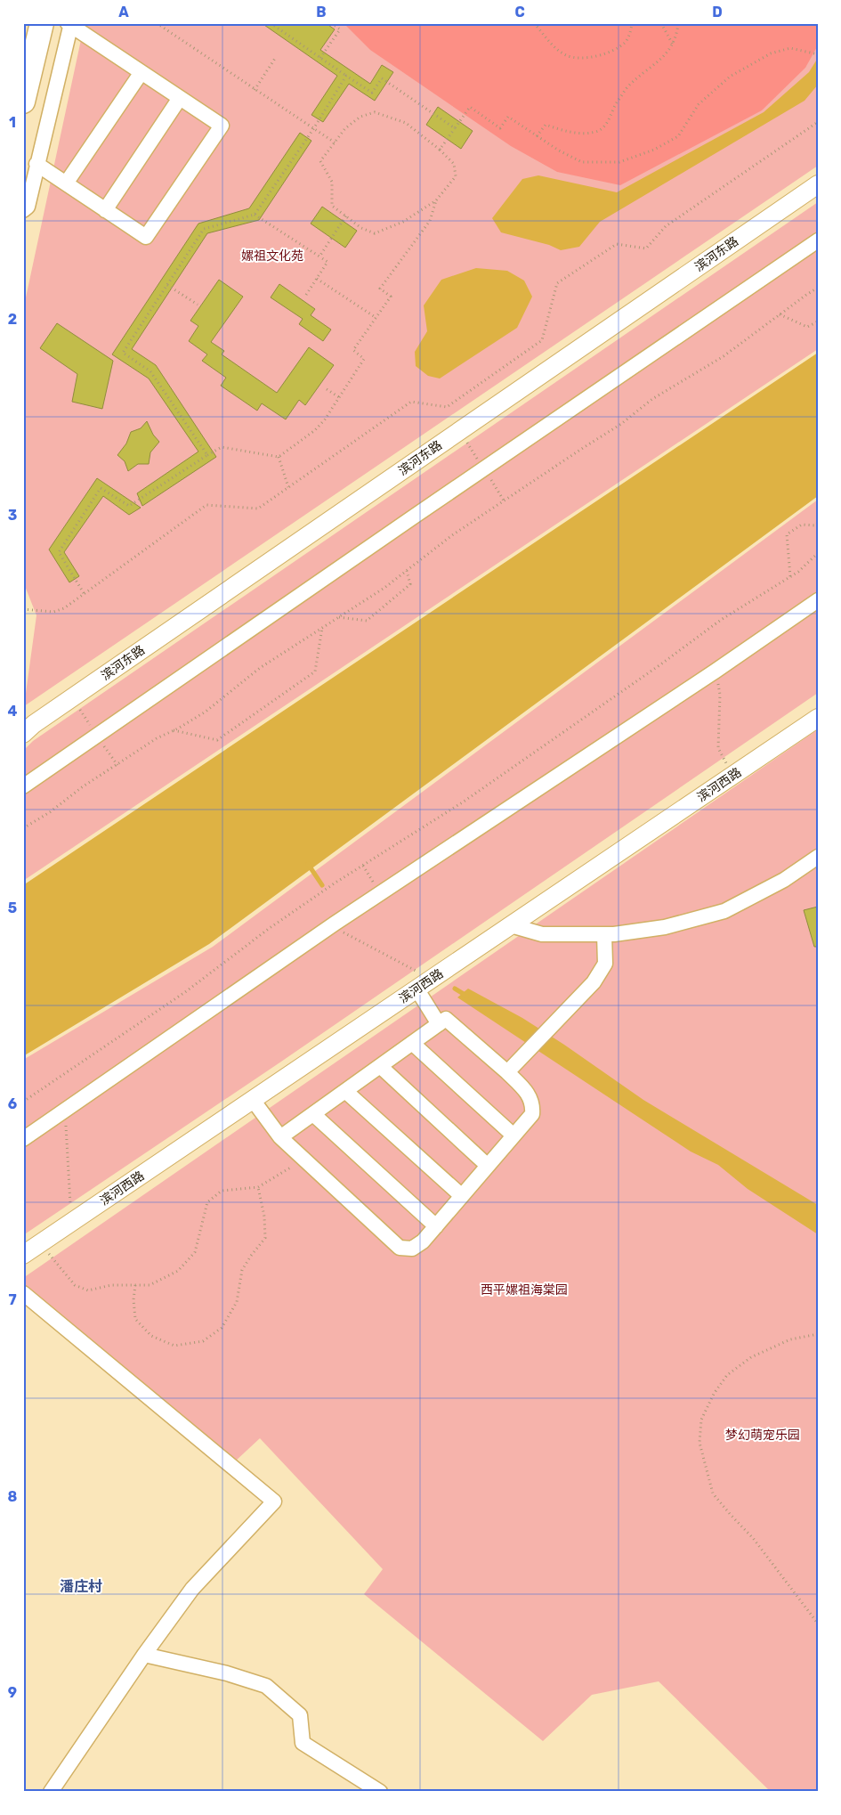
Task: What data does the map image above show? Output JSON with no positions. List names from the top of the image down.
{
  "streets": {
    "street": ["滨河东路", "滨河西路"]
  },
  "districts": ["潘庄村"],
  "parks": ["嫘祖文化苑", "西平嫘祖海棠园", "梦幻萌宠乐园"],
  "grid": {
    "columns": [
      "A",
      "B",
      "C",
      "D"
    ],
    "rows": [
      "1",
      "2",
      "3",
      "4",
      "5",
      "6",
      "7",
      "8",
      "9"
    ]
  }
}
